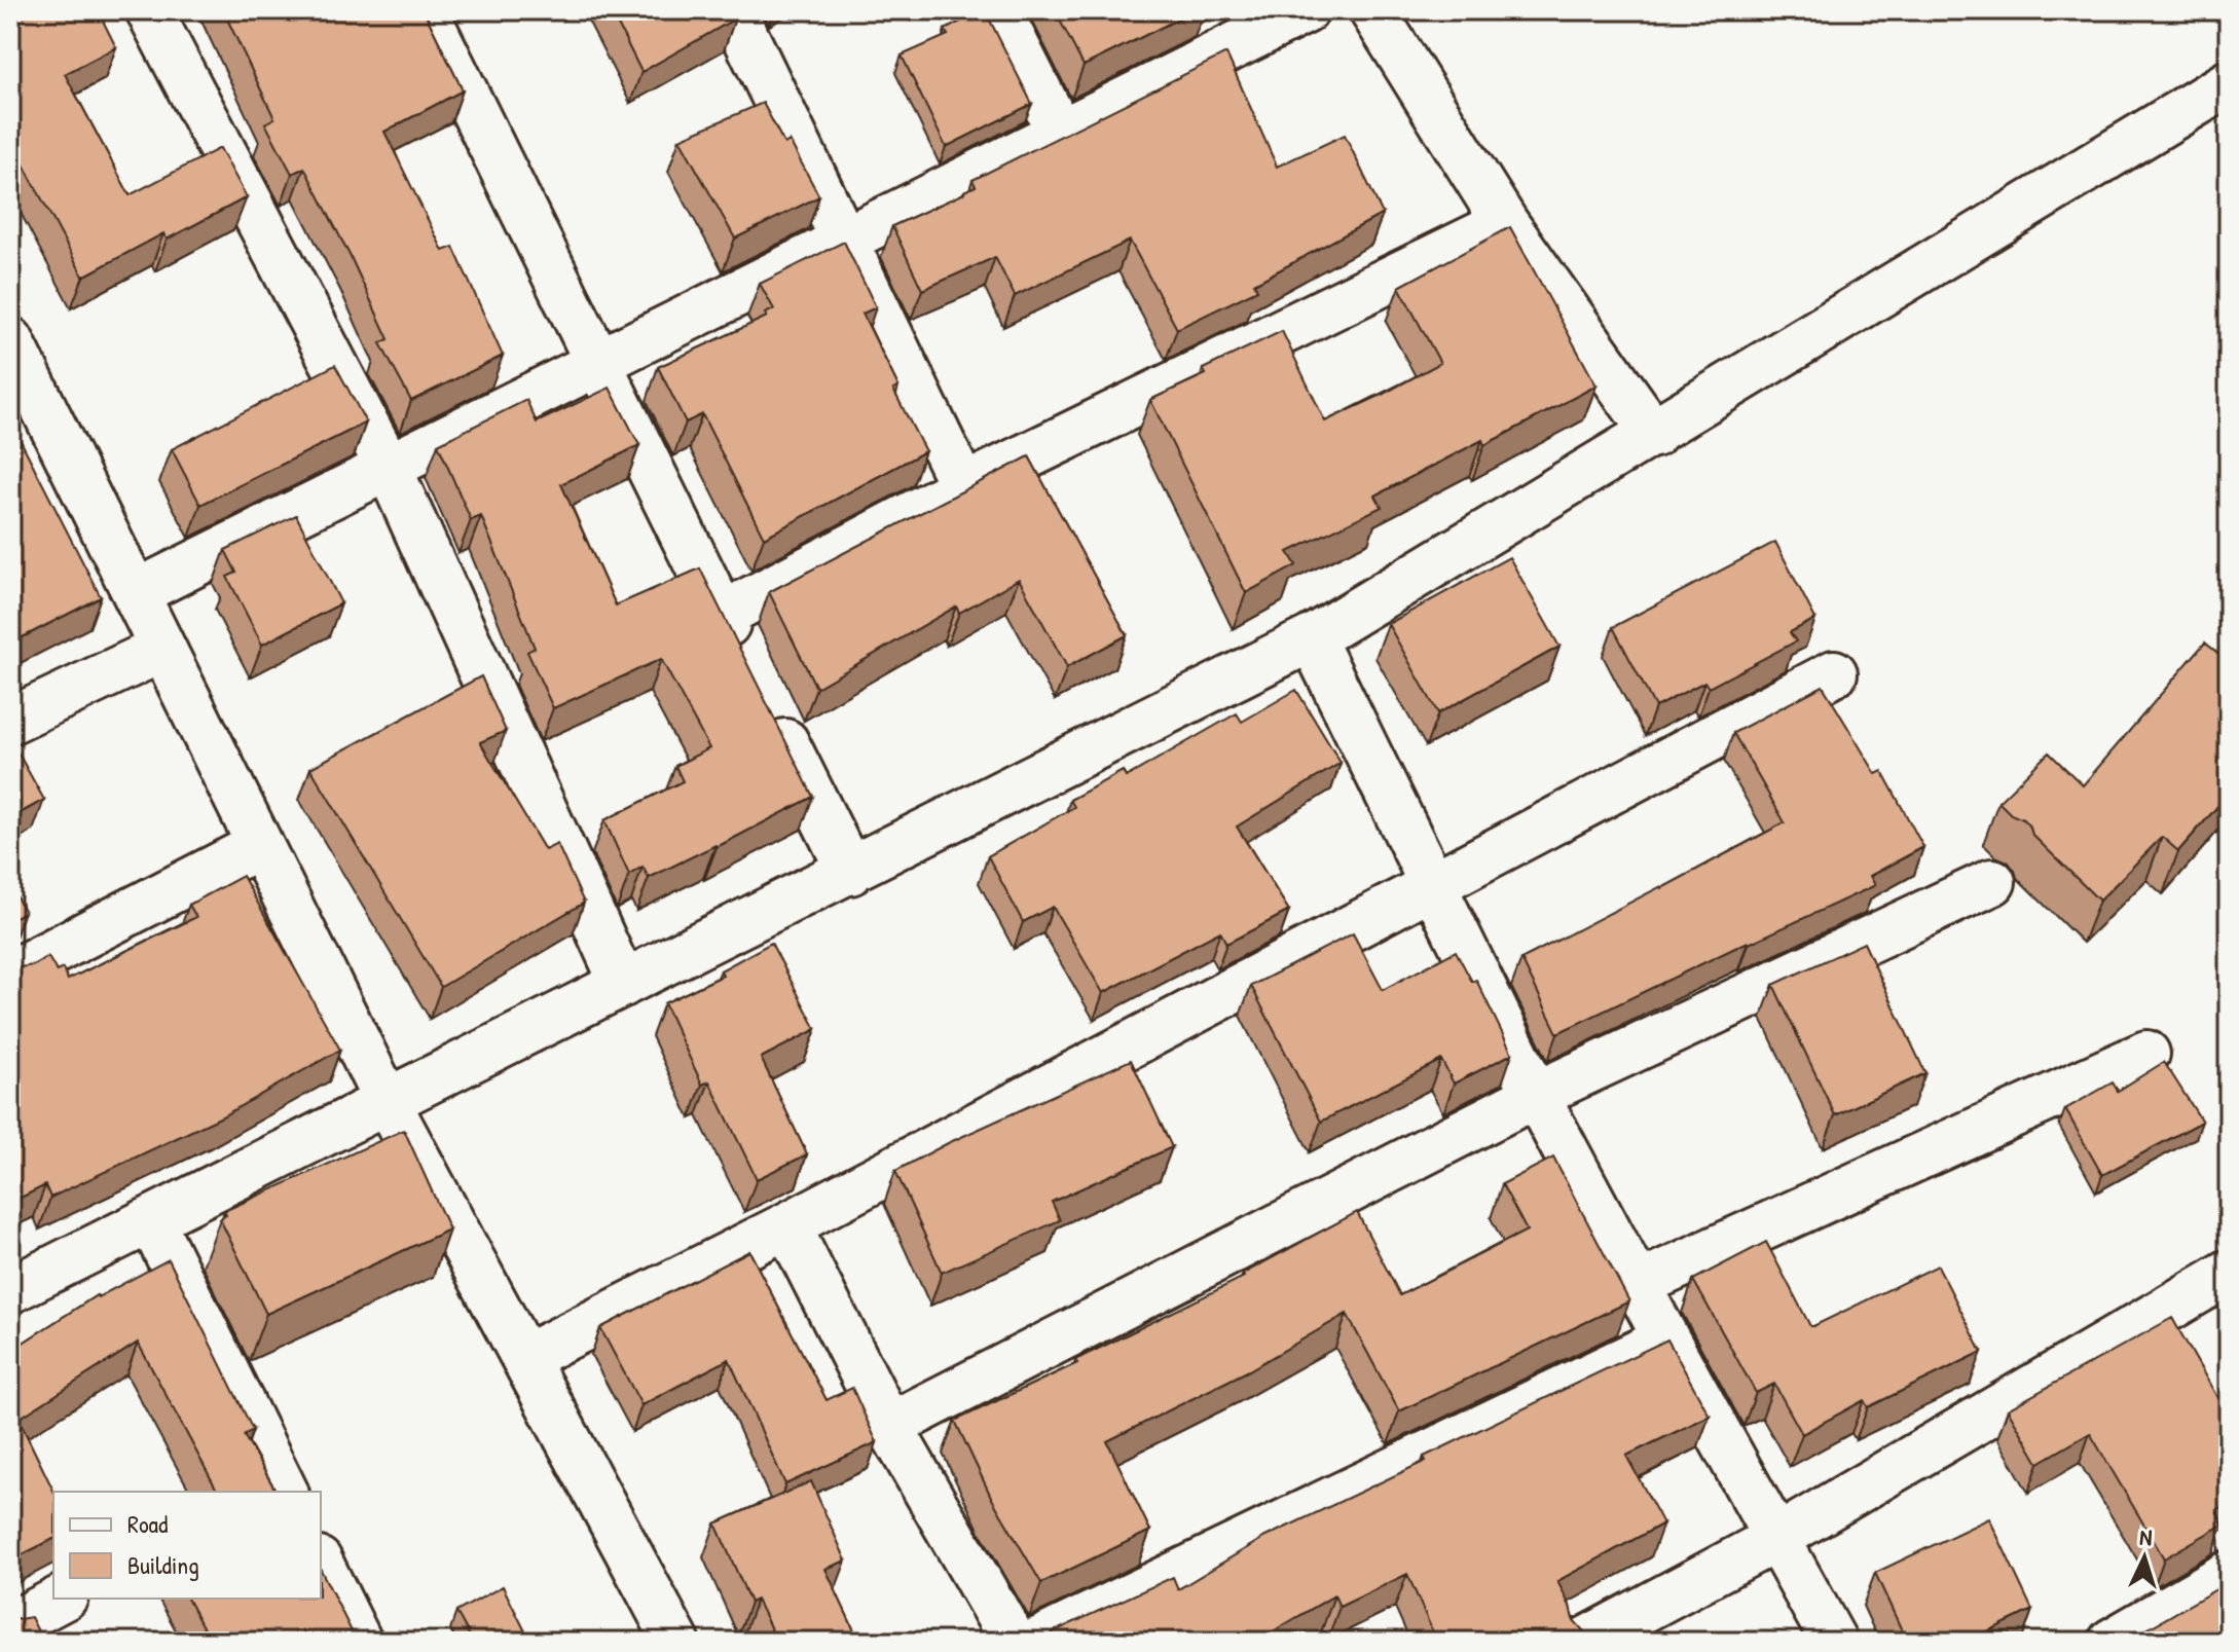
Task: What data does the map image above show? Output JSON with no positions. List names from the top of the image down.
{
  "legend": ["Road", "Building"],
  "north": "top"
}
